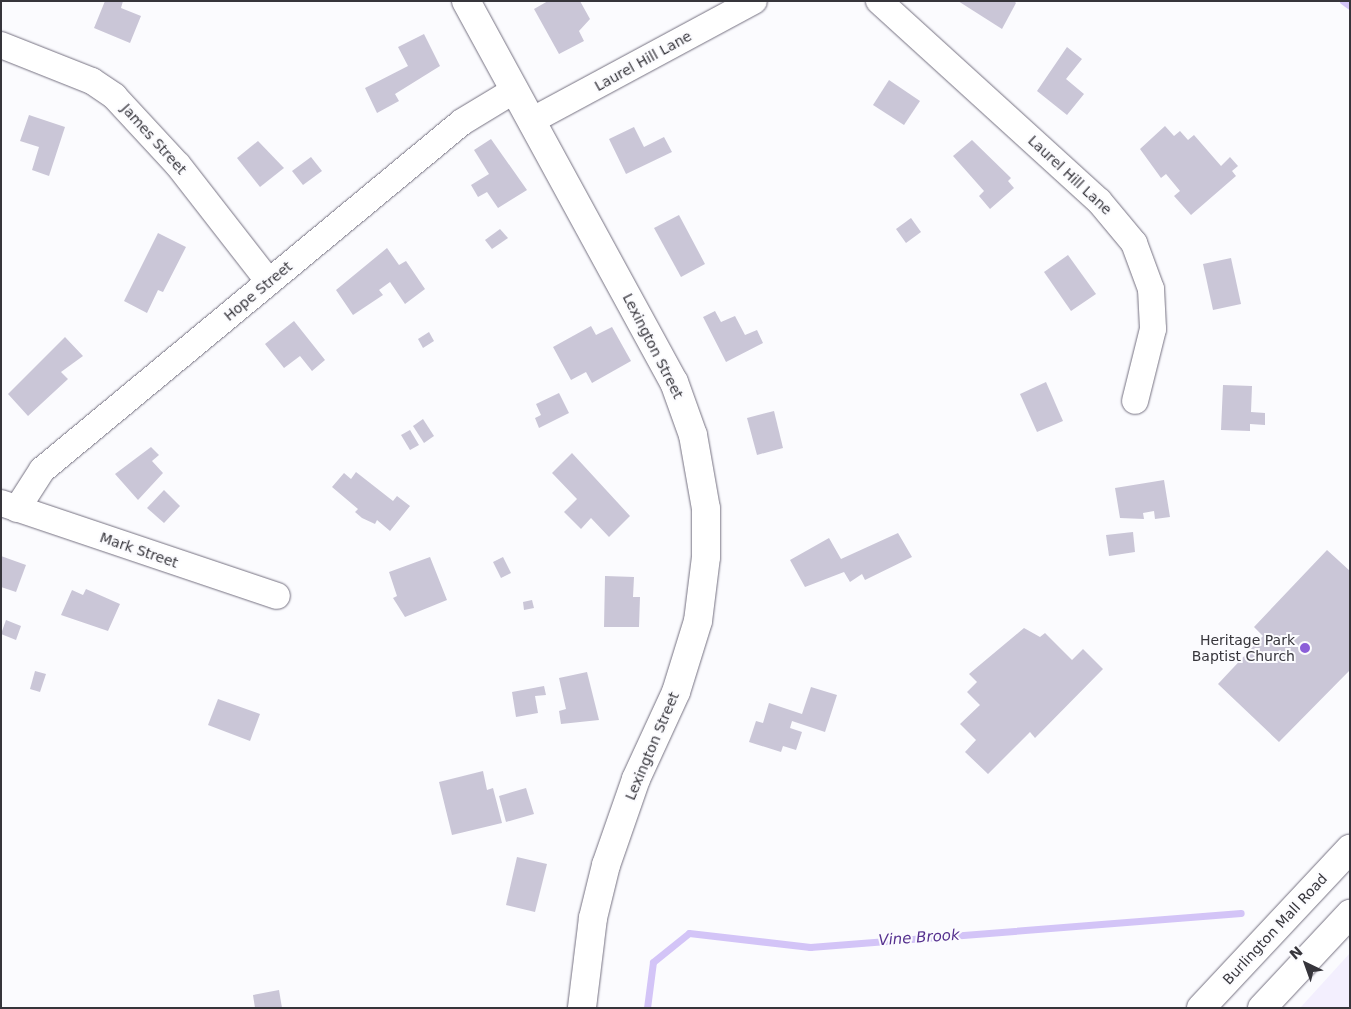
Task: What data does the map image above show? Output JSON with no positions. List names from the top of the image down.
{
  "streets": {
    "street": [
      "Laurel Hill Lane",
      "James Street",
      "Hope Street",
      "Lexington Street",
      "Mark Street",
      "Burlington Mall Road"
    ]
  },
  "crossings": [
    ["Laurel Hill Lane", "Lexington Street"],
    ["James Street", "Hope Street"],
    ["Hope Street", "Lexington Street"],
    ["Hope Street", "Mark Street"]
  ],
  "water": ["Vine Brook"],
  "places": ["Heritage Park Baptist Church"],
  "north": "top left"
}
